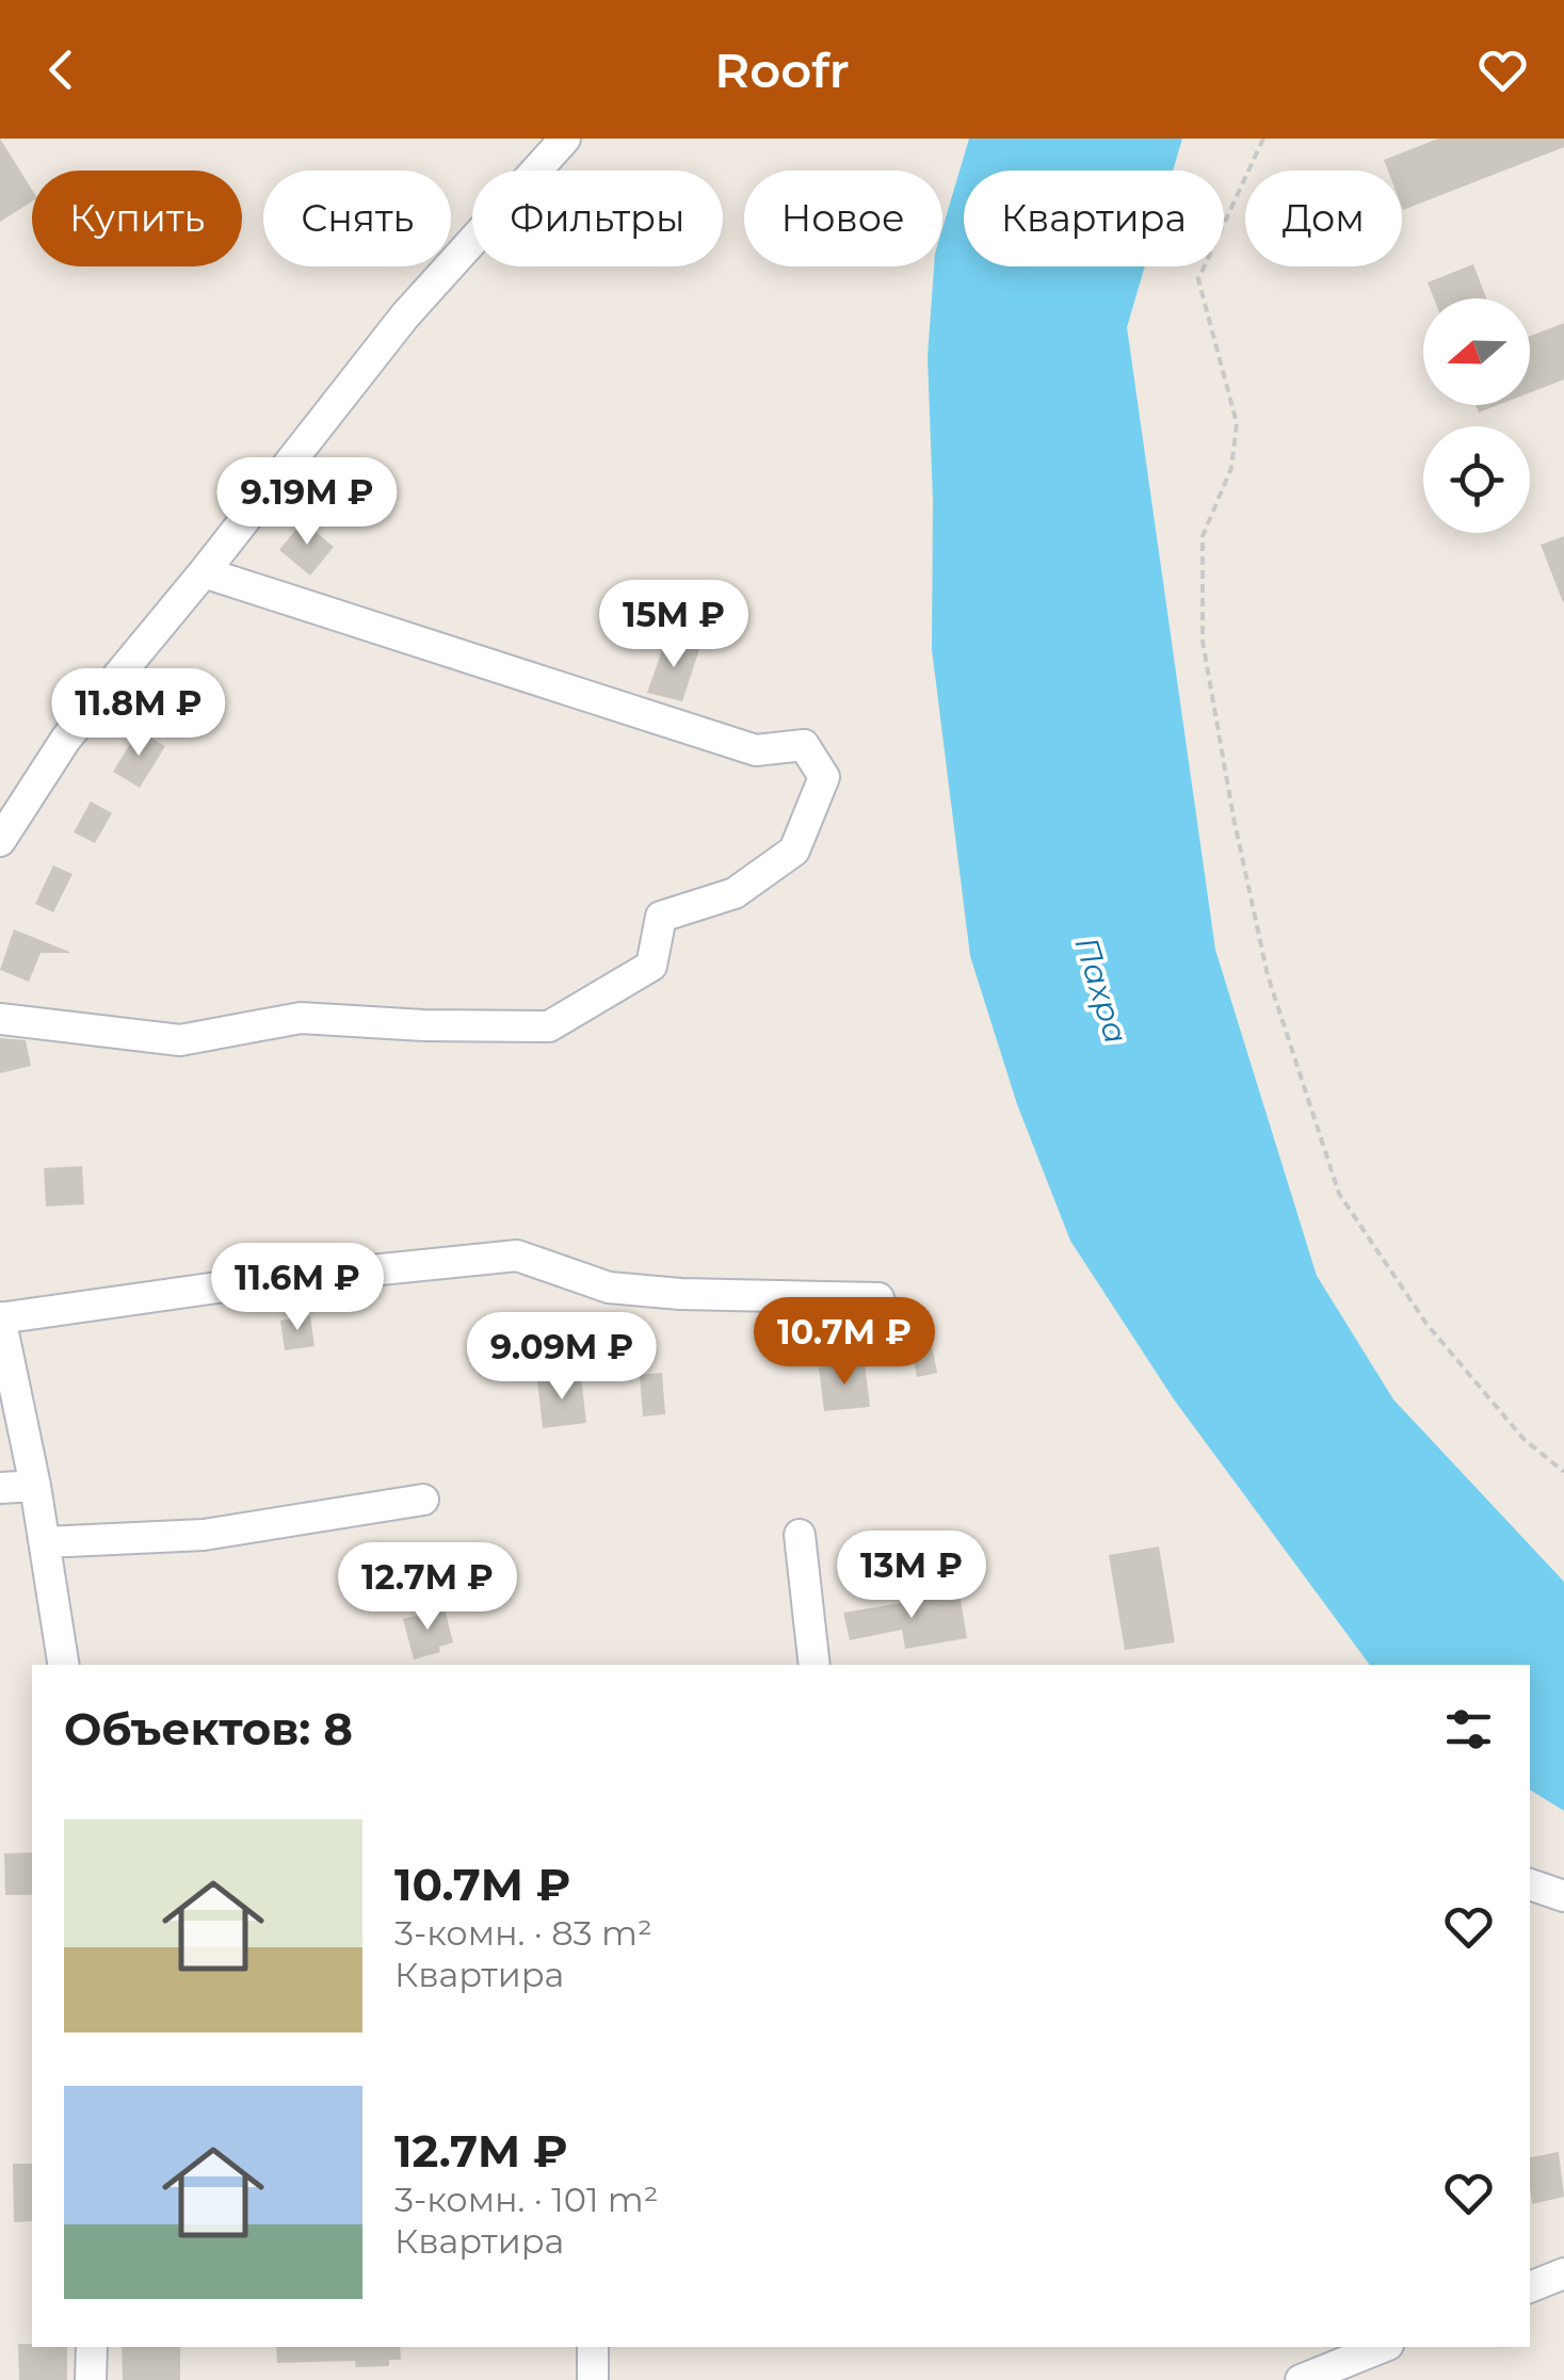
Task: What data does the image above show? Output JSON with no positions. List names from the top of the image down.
{
  "water": ["Пахра"],
  "north": "left",
  "page": {
    "header": "Roofr",
    "chip": [
      "Купить",
      "Снять",
      "Фильтры",
      "Новое",
      "Квартира",
      "Дом"
    ],
    "price": [
      "9.19M ₽",
      "15M ₽",
      "11.8M ₽",
      "11.6M ₽",
      "10.7M ₽",
      "9.09M ₽",
      "13M ₽",
      "12.7M ₽"
    ],
    "heading": "Объектов: 8",
    "list": [
      {
        "name": "10.7M ₽",
        "note": "3-комн. · 83 m² · Квартира"
      },
      {
        "name": "12.7M ₽",
        "note": "3-комн. · 101 m² · Квартира"
      }
    ]
  }
}
